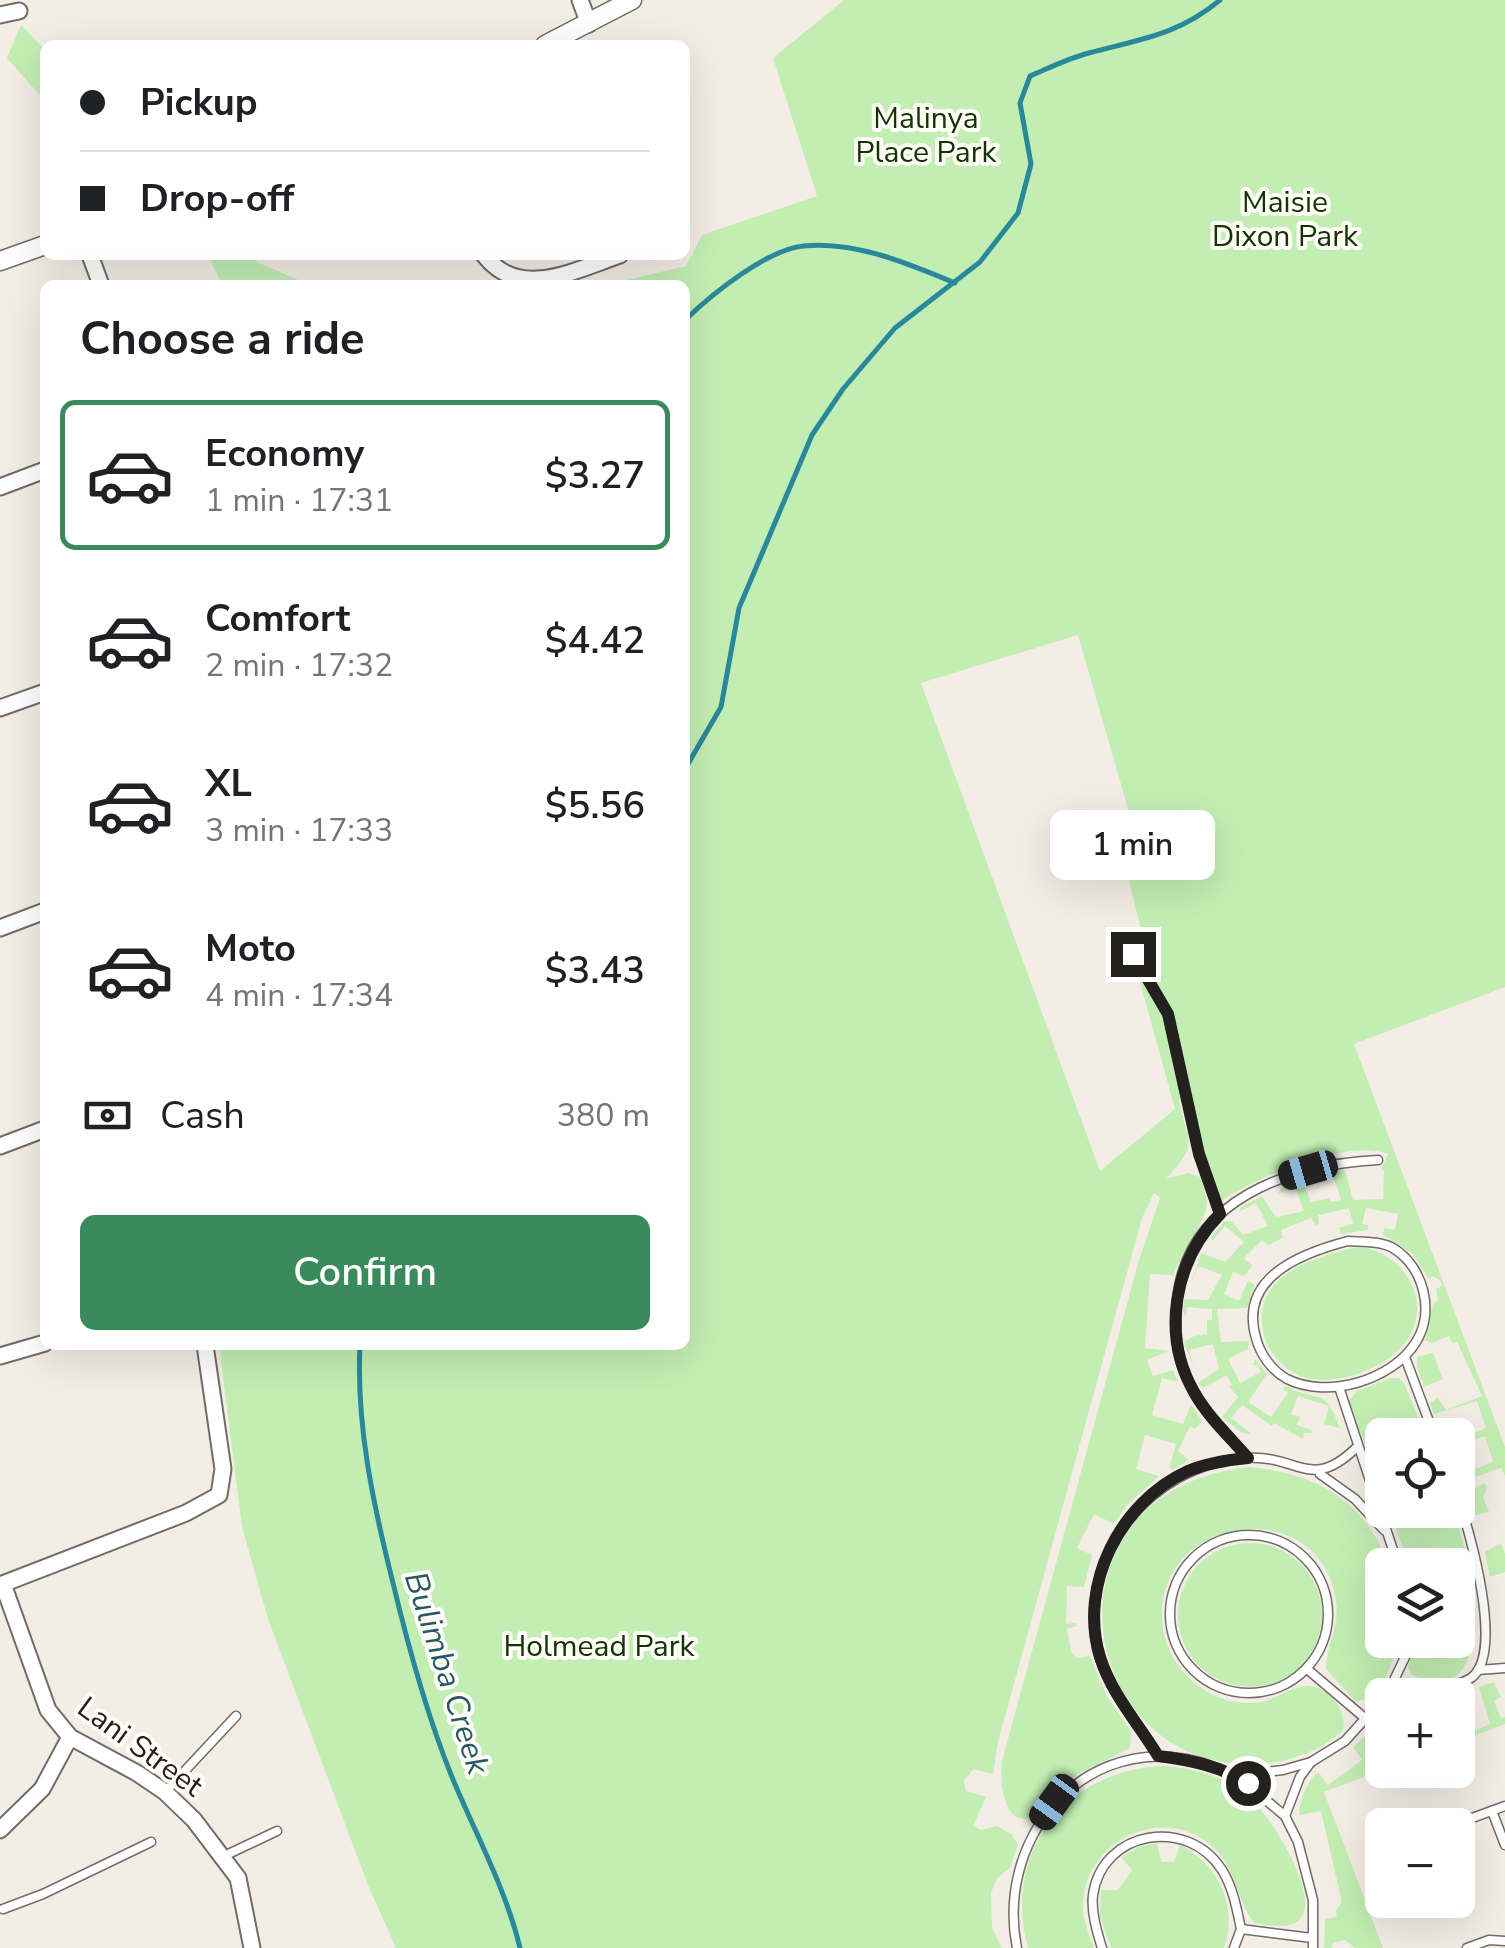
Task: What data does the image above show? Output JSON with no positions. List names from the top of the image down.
{
  "streets": {
    "street": ["Lani Street"]
  },
  "water": ["Bulimba Creek"],
  "parks": ["Malinya Place Park", "Maisie Dixon Park", "Holmead Park"],
  "page": {
    "banner": ["Pickup", "Drop-off"],
    "heading": "Choose a ride",
    "list": [
      {
        "name": "Economy",
        "note": "1 min · 17:31",
        "value": "$3.27"
      },
      {
        "name": "Comfort",
        "note": "2 min · 17:32",
        "value": "$4.42"
      },
      {
        "name": "XL",
        "note": "3 min · 17:33",
        "value": "$5.56"
      },
      {
        "name": "Moto",
        "note": "4 min · 17:34",
        "value": "$3.43"
      }
    ],
    "bubble": "1 min",
    "pay": ["Cash", "380 m"],
    "buttons": "Confirm",
    "map_buttons": ["+", "−"]
  }
}
